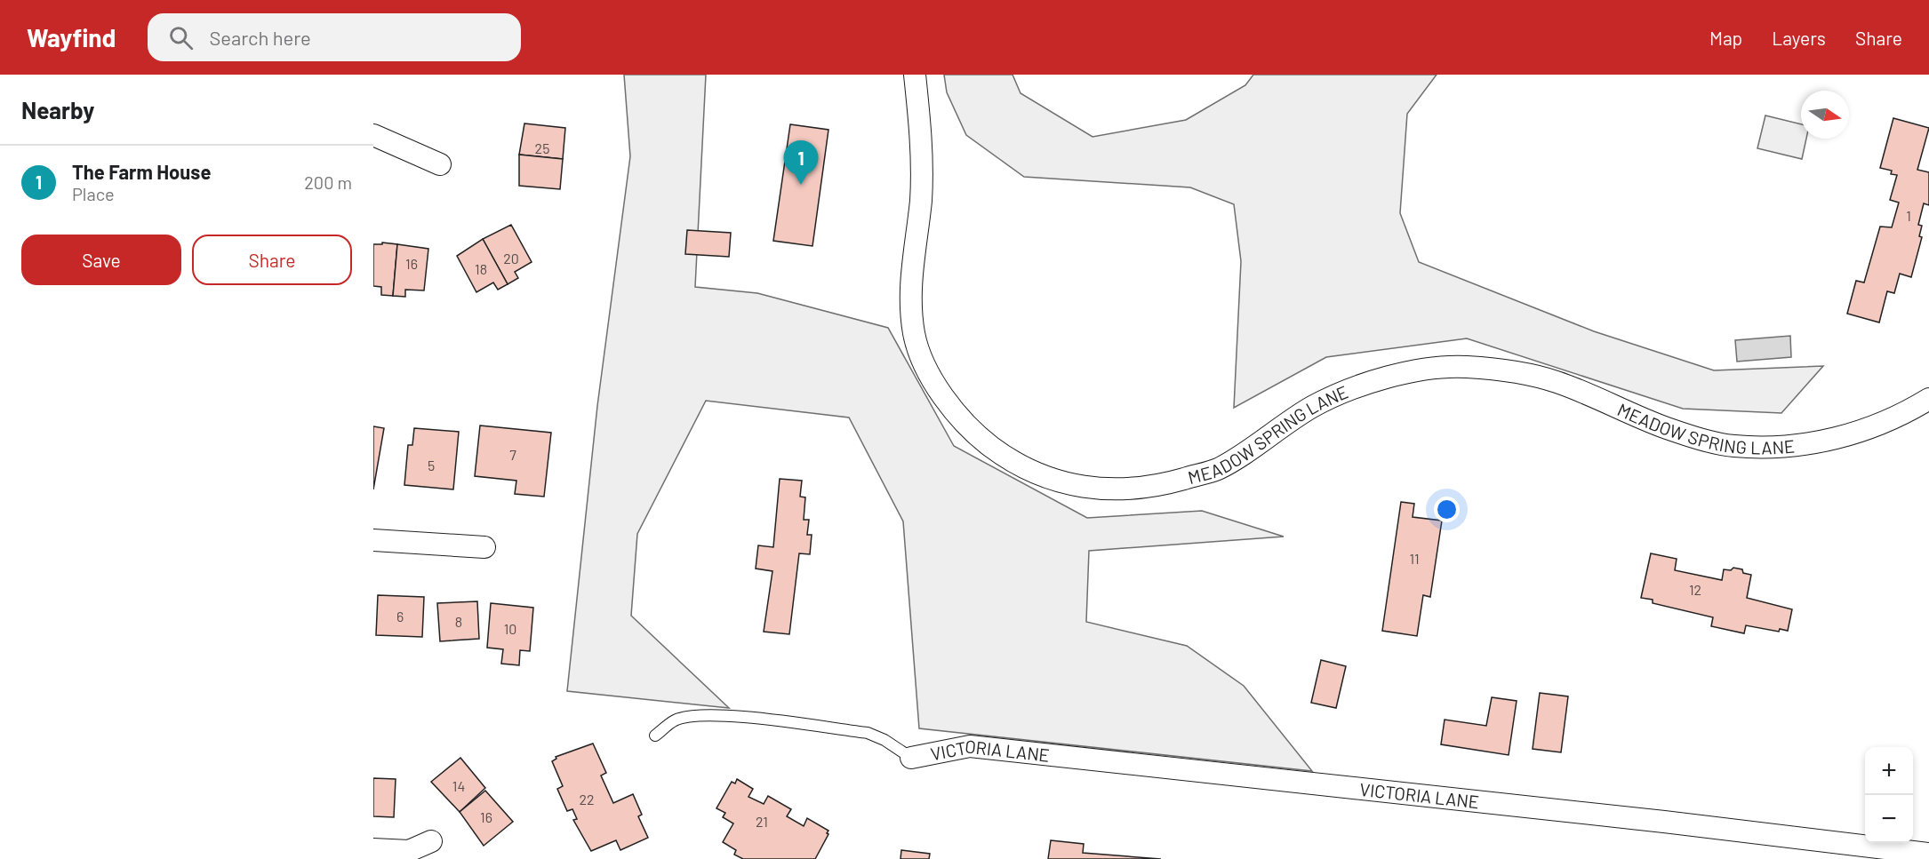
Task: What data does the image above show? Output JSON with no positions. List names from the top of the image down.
{
  "streets": {
    "street": ["MEADOW SPRING LANE", "VICTORIA LANE"]
  },
  "house_numbers": [
    "25",
    "1",
    "20",
    "16",
    "18",
    "7",
    "5",
    "11",
    "12",
    "6",
    "8",
    "10",
    "14",
    "22",
    "16",
    "21"
  ],
  "north": "right",
  "page": {
    "header": "Wayfind",
    "search": "Search here",
    "nav": ["Map", "Layers", "Share"],
    "heading": "Nearby",
    "pins": "1",
    "list": [
      {
        "mark": "1",
        "name": "The Farm House",
        "note": "Place",
        "value": "200 m"
      }
    ],
    "buttons": ["Save", "Share"],
    "map_buttons": ["+", "−"]
  }
}
